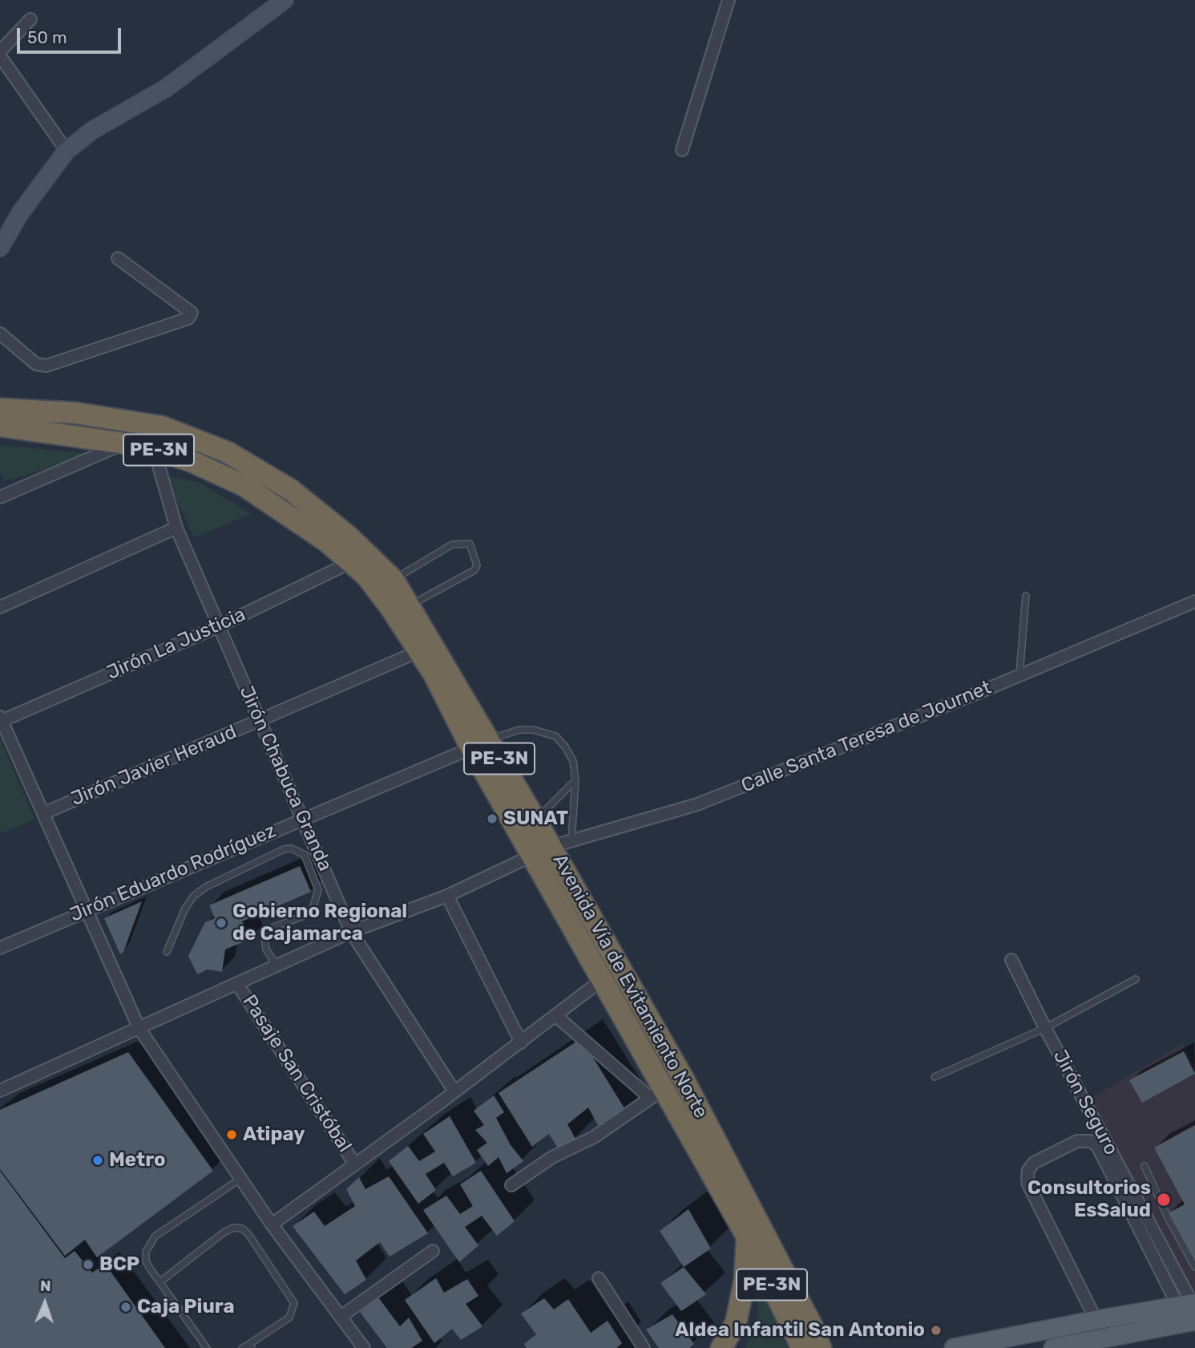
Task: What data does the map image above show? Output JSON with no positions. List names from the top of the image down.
{
  "streets": {
    "highway": ["PE-3N", "Avenida Vía de Evitamiento Norte"],
    "street": [
      "Jirón La Justicia",
      "Calle Santa Teresa de Journet",
      "Jirón Javier Heraud",
      "Jirón Chabuca Granda",
      "Jirón Eduardo Rodríguez",
      "Pasaje San Cristóbal",
      "Jirón Seguro"
    ]
  },
  "crossings": [
    ["Jirón La Justicia", "Jirón Chabuca Granda"],
    ["Jirón La Justicia", "Avenida Vía de Evitamiento Norte"],
    ["Calle Santa Teresa de Journet", "Jirón Chabuca Granda"],
    ["Calle Santa Teresa de Journet", "Avenida Vía de Evitamiento Norte"],
    ["Calle Santa Teresa de Journet", "Pasaje San Cristóbal"],
    ["Jirón Javier Heraud", "Jirón Chabuca Granda"],
    ["Jirón Javier Heraud", "Avenida Vía de Evitamiento Norte"],
    ["Jirón Chabuca Granda", "Jirón Eduardo Rodríguez"],
    ["Jirón Chabuca Granda", "Avenida Vía de Evitamiento Norte"],
    ["Jirón Eduardo Rodríguez", "Avenida Vía de Evitamiento Norte"]
  ],
  "places": [
    "SUNAT",
    "Gobierno Regional de Cajamarca",
    "Atipay",
    "Metro",
    "Consultorios EsSalud",
    "BCP",
    "Caja Piura",
    "Aldea Infantil San Antonio"
  ],
  "scale_bar": "50 m",
  "north": "top"
}
